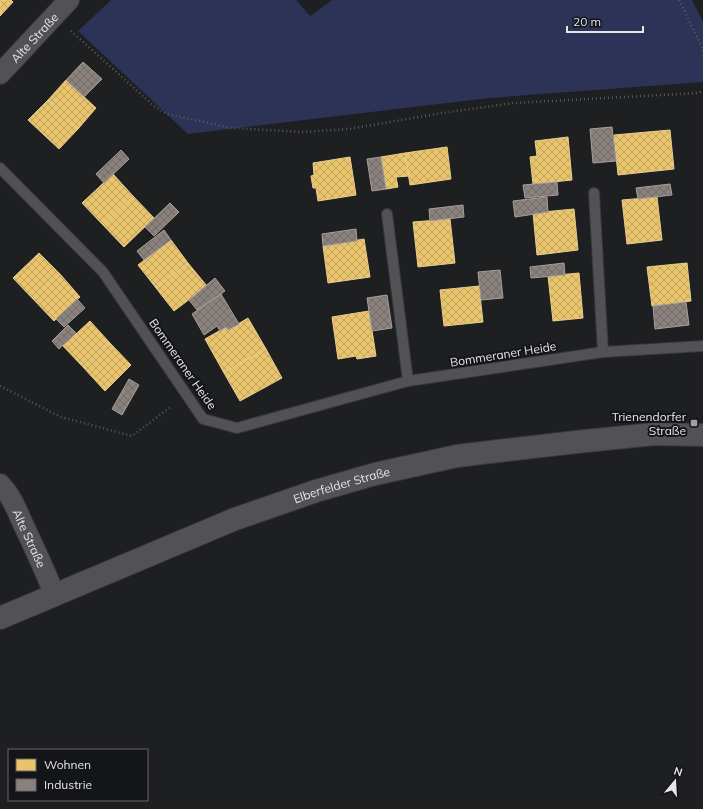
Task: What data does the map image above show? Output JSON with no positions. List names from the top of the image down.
{
  "streets": {
    "main road": ["Elberfelder Straße"],
    "street": ["Alte Straße"],
    "lane": ["Bommeraner Heide"]
  },
  "crossings": [
    ["Alte Straße", "Elberfelder Straße"]
  ],
  "places": {
    "transit": ["Trienendorfer Straße"]
  },
  "legend": ["Wohnen", "Industrie"],
  "scale_bar": "20 m",
  "north": "top"
}
